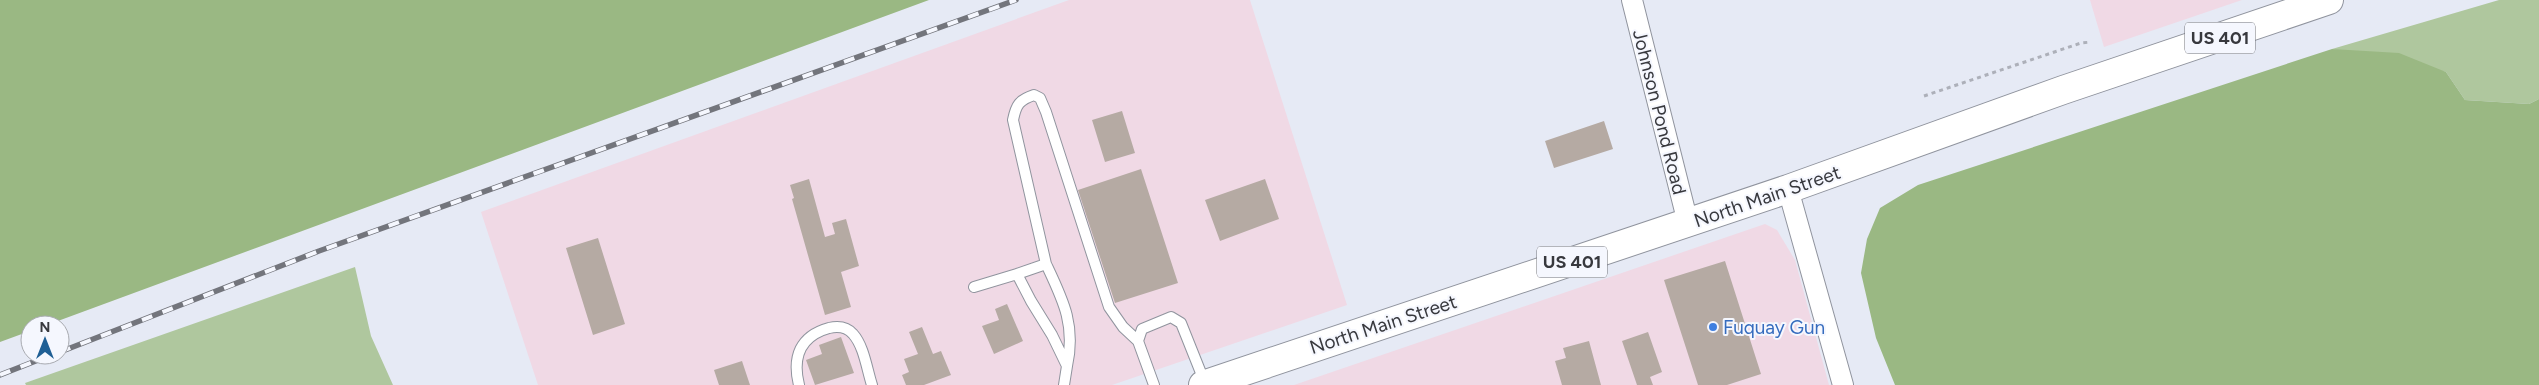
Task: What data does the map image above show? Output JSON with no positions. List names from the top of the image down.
{
  "streets": {
    "highway": ["US 401", "North Main Street"],
    "street": ["Johnson Pond Road"]
  },
  "crossings": [
    ["Johnson Pond Road", "North Main Street"]
  ],
  "places": ["Fuquay Gun"],
  "north": "top"
}
